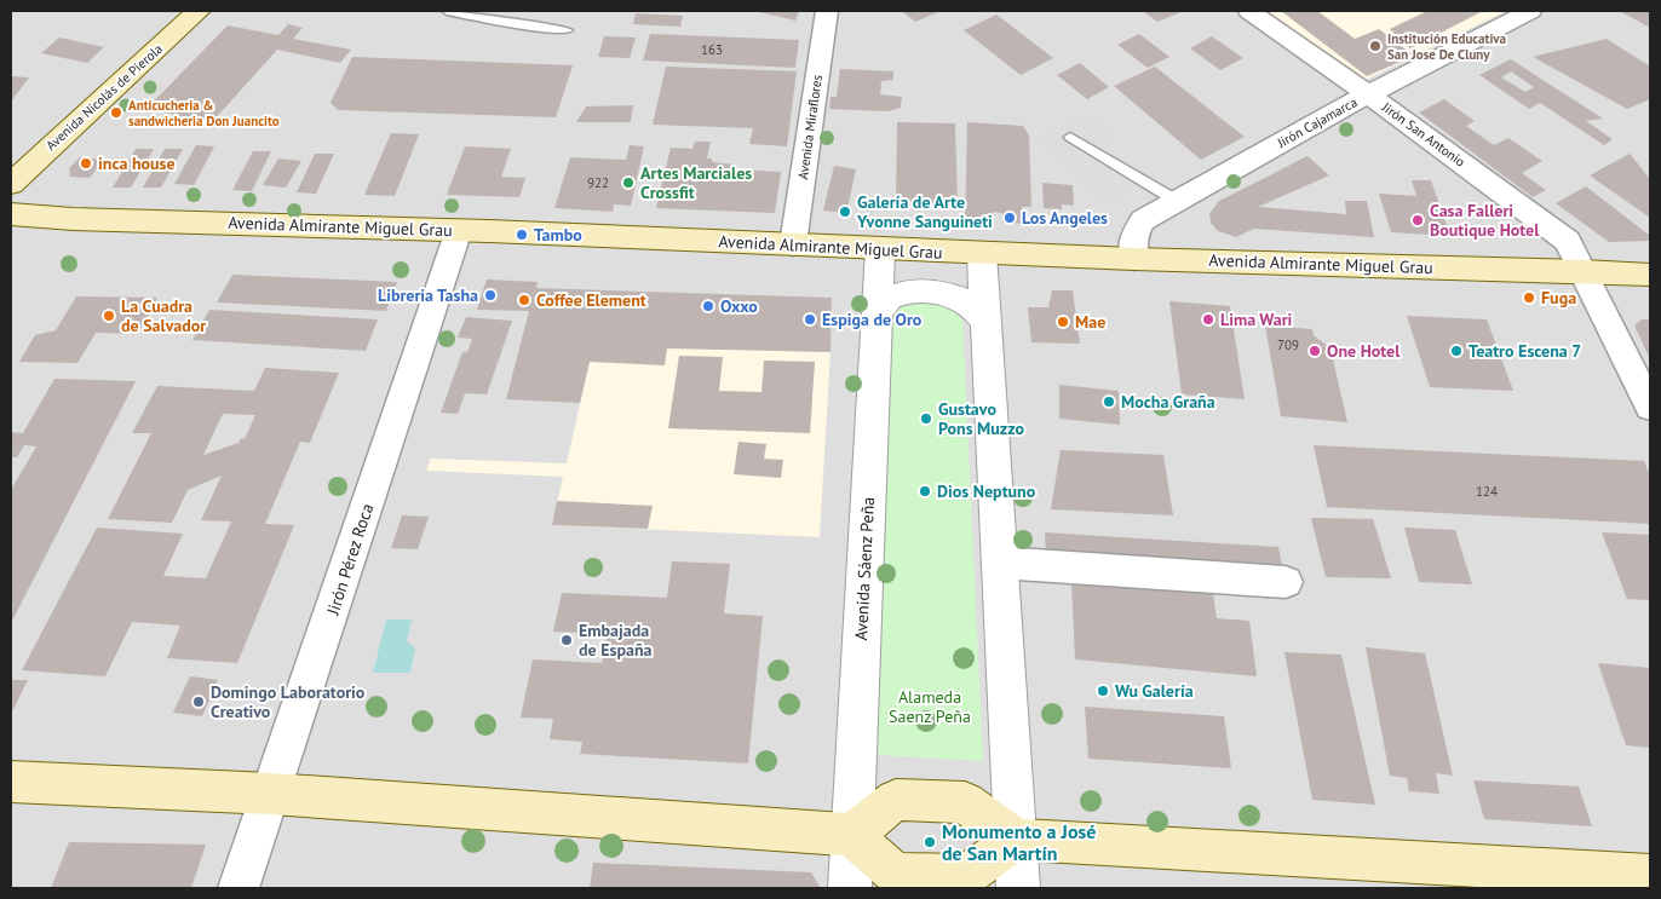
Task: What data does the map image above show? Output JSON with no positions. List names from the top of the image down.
{
  "streets": {
    "main road": ["Avenida Nicolás de Pierola", "Avenida Almirante Miguel Grau"],
    "street": [
      "Jirón Cajamarca",
      "Avenida Miraflores",
      "Jirón San Antonio",
      "Jirón Pérez Roca",
      "Avenida Sáenz Peña"
    ]
  },
  "crossings": [
    ["Jirón Cajamarca", "Jirón San Antonio"],
    ["Jirón Cajamarca", "Avenida Almirante Miguel Grau"],
    ["Avenida Miraflores", "Avenida Almirante Miguel Grau"],
    ["Jirón San Antonio", "Avenida Almirante Miguel Grau"],
    ["Avenida Almirante Miguel Grau", "Jirón Pérez Roca"],
    ["Avenida Almirante Miguel Grau", "Avenida Sáenz Peña"]
  ],
  "parks": ["Alameda Saenz Peña"],
  "places": [
    "Institución Educativa San Jose De Cluny",
    "Anticucheria & sandwicheria Don Juancito",
    "inca house",
    "Artes Marciales Crossfit",
    "Galería de Arte Yvonne Sanguineti",
    "Los Angeles",
    "Casa Falleri Boutique Hotel",
    "Tambo",
    "Libreria Tasha",
    "Fuga",
    "Coffee Element",
    "Oxxo",
    "La Cuadra de Salvador",
    "Espiga de Oro",
    "Lima Wari",
    "Mae",
    "One Hotel",
    "Teatro Escena 7",
    "Mocha Graña",
    "Gustavo Pons Muzzo",
    "Dios Neptuno",
    "Embajada de España",
    "Wu Galería",
    "Domingo Laboratorio Creativo",
    "Monumento a José de San Martín"
  ],
  "house_numbers": [
    "163",
    "922",
    "709",
    "124"
  ]
}
